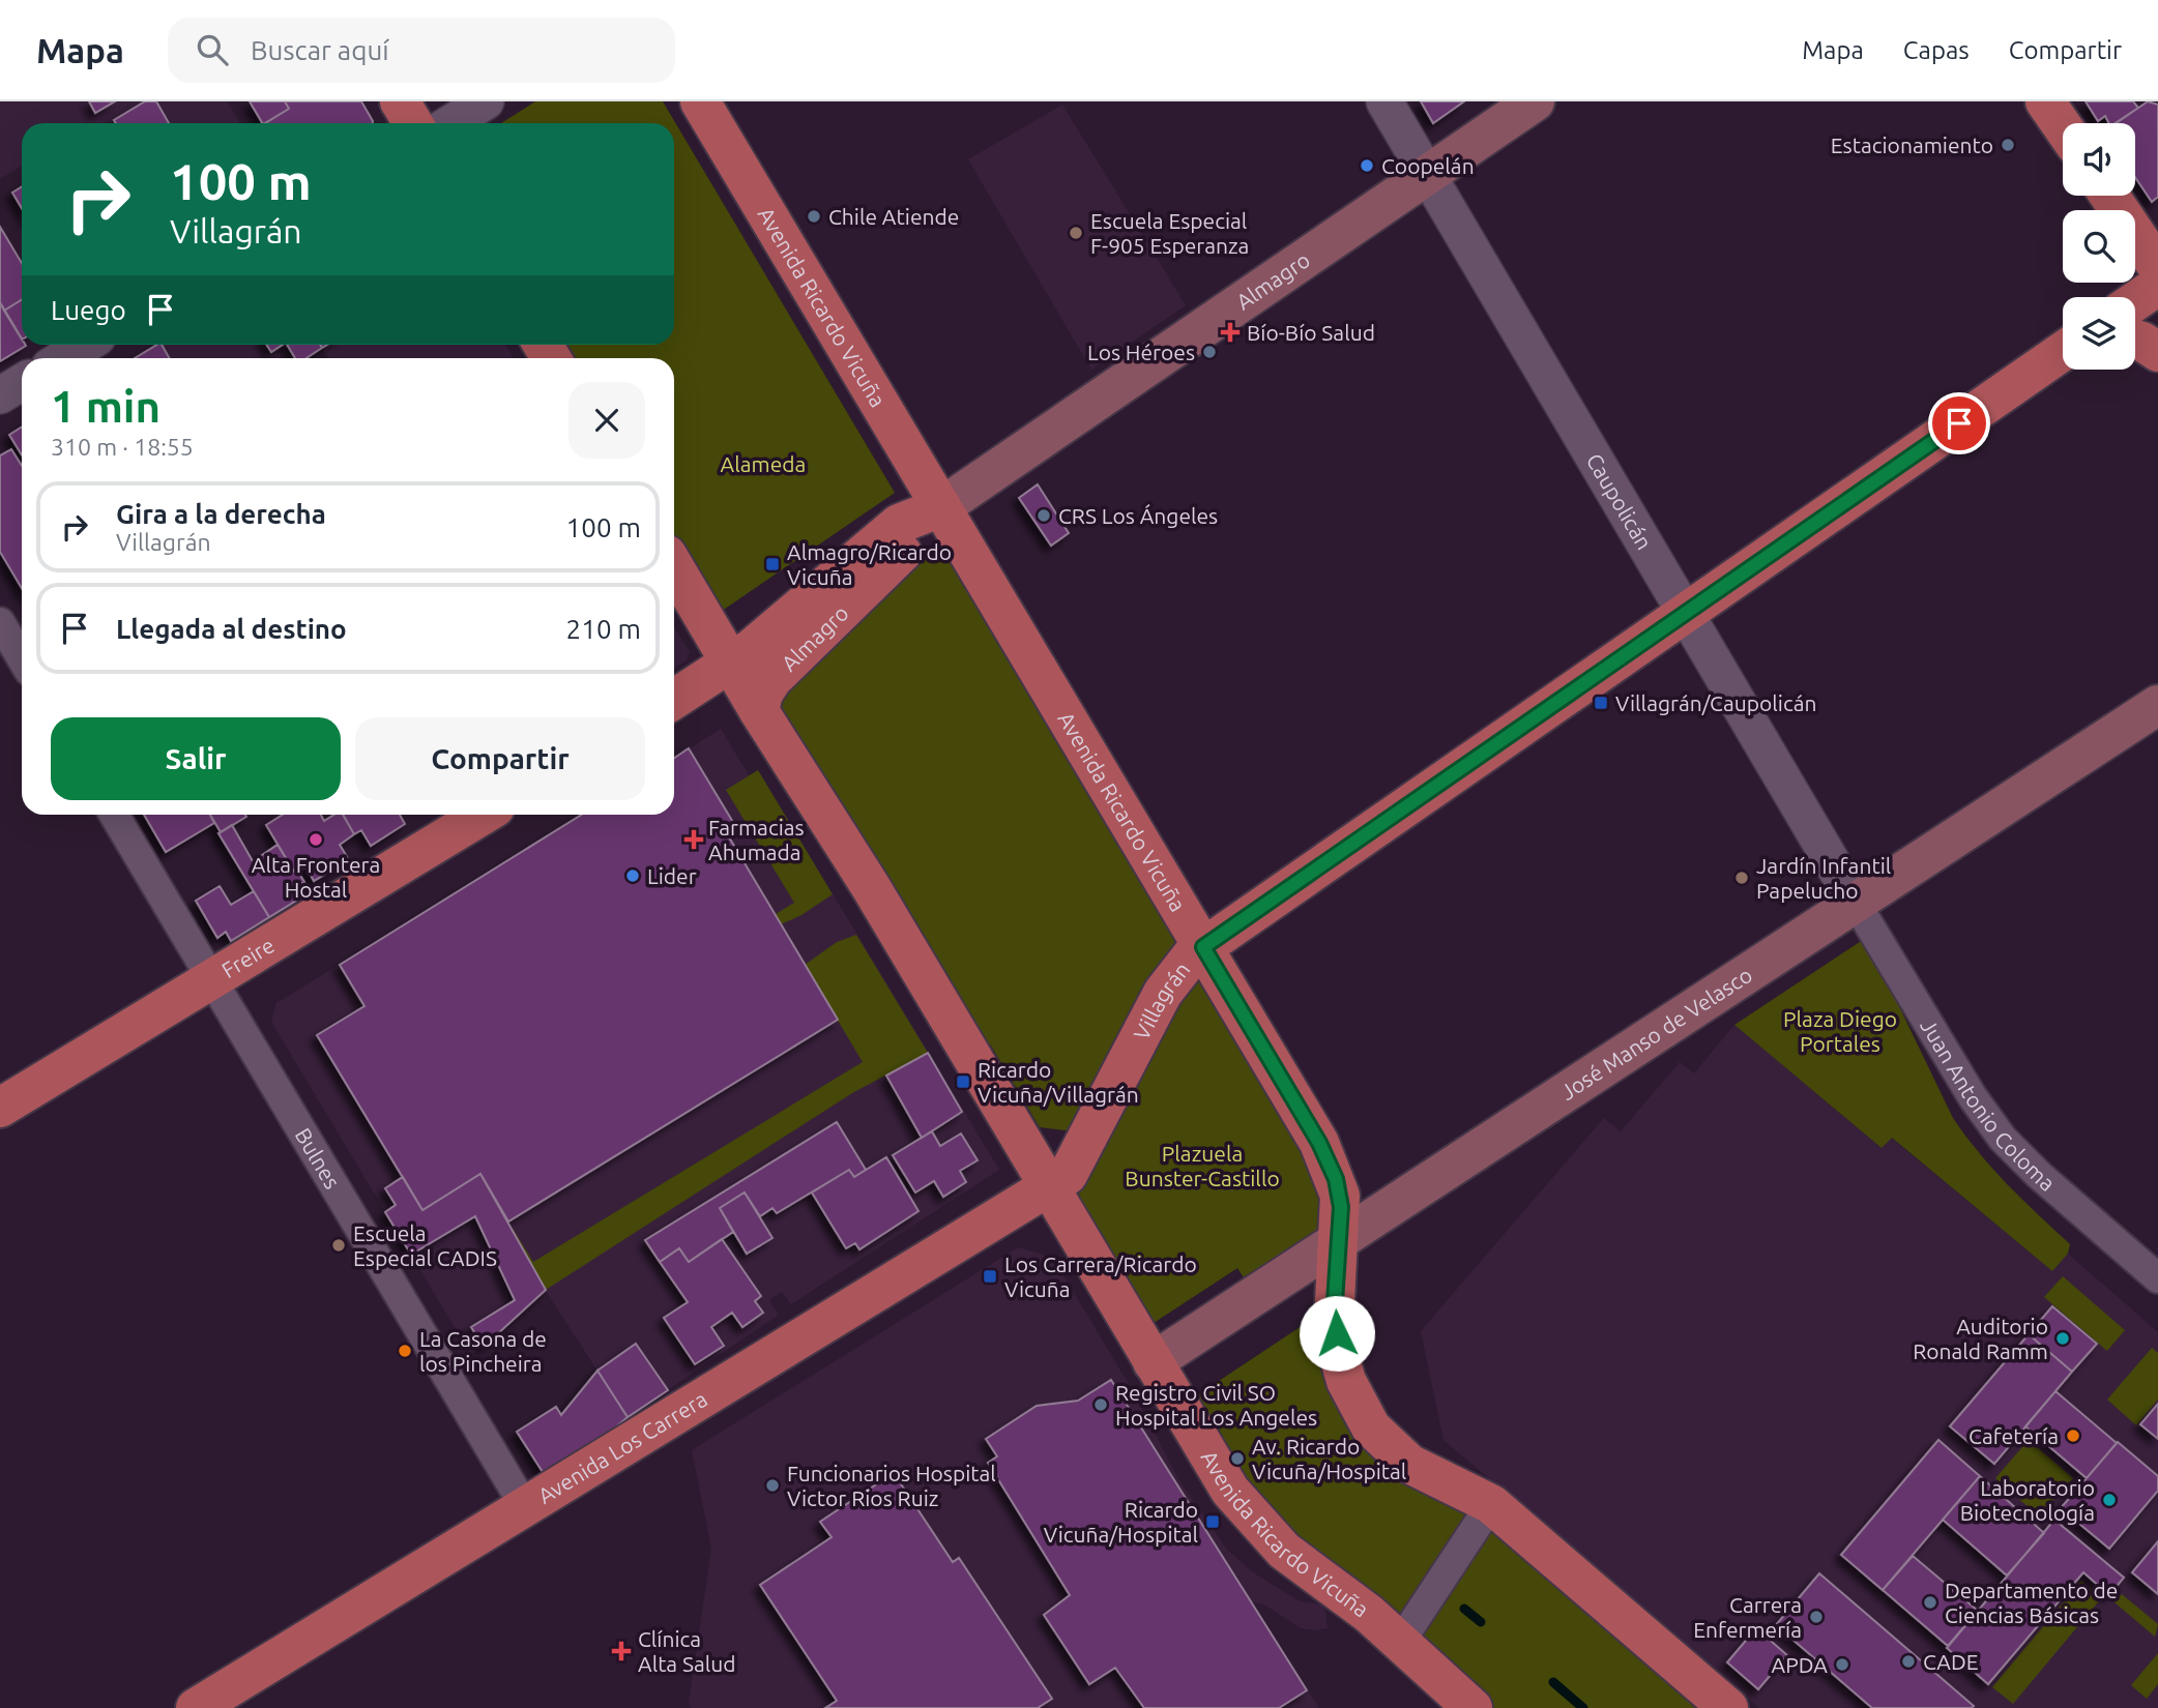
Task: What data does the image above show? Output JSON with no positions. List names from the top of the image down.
{
  "streets": {
    "main road": [
      "Almagro",
      "Avenida Ricardo Vicuña",
      "Freire",
      "Villagrán",
      "José Manso de Velasco",
      "Avenida Los Carrera"
    ],
    "street": ["Caupolicán", "Juan Antonio Coloma", "Bulnes"]
  },
  "crossings": [
    ["Almagro", "Avenida Ricardo Vicuña"],
    ["Almagro", "Caupolicán"],
    ["Avenida Ricardo Vicuña", "Villagrán"],
    ["Avenida Ricardo Vicuña", "José Manso de Velasco"],
    ["Avenida Ricardo Vicuña", "Avenida Los Carrera"],
    ["Caupolicán", "Villagrán"],
    ["Caupolicán", "José Manso de Velasco"],
    ["Caupolicán", "Juan Antonio Coloma"],
    ["Freire", "Bulnes"],
    ["Villagrán", "Avenida Los Carrera"],
    ["José Manso de Velasco", "Juan Antonio Coloma"],
    ["Bulnes", "Avenida Los Carrera"]
  ],
  "parks": ["Alameda", "Plaza Diego Portales", "Plazuela Bunster-Castillo"],
  "places": {
    "other": [
      "Estacionamiento",
      "Coopelán",
      "Chile Atiende",
      "Escuela Especial F-905 Esperanza",
      "Los Héroes",
      "CRS Los Ángeles",
      "Alta Frontera Hostal",
      "Lider",
      "Jardín Infantil Papelucho",
      "Escuela Especial CADIS",
      "Auditorio Ronald Ramm",
      "La Casona de los Pincheira",
      "Registro Civil SO Hospital Los Angeles",
      "Cafetería",
      "Av. Ricardo Vicuña/Hospital",
      "Funcionarios Hospital Victor Rios Ruiz",
      "Laboratorio Biotecnología",
      "Departamento de Ciencias Básicas",
      "Carrera Enfermería",
      "CADE",
      "APDA"
    ],
    "health": ["Bío-Bío Salud", "Farmacias Ahumada", "Clínica Alta Salud"],
    "transit": [
      "Almagro/Ricardo Vicuña",
      "Villagrán/Caupolicán",
      "Ricardo Vicuña/Villagrán",
      "Los Carrera/Ricardo Vicuña",
      "Ricardo Vicuña/Hospital"
    ]
  },
  "page": {
    "header": "Mapa",
    "search": "Buscar aquí",
    "nav": ["Mapa", "Capas", "Compartir"],
    "turn": ["100 m", "Villagrán"],
    "then": "Luego",
    "heading": ["1 min", "310 m · 18:55"],
    "list": [
      {
        "name": "Gira a la derecha",
        "note": "Villagrán",
        "value": "100 m"
      },
      {
        "name": "Llegada al destino",
        "value": "210 m"
      }
    ],
    "buttons": ["Salir", "Compartir"]
  }
}
